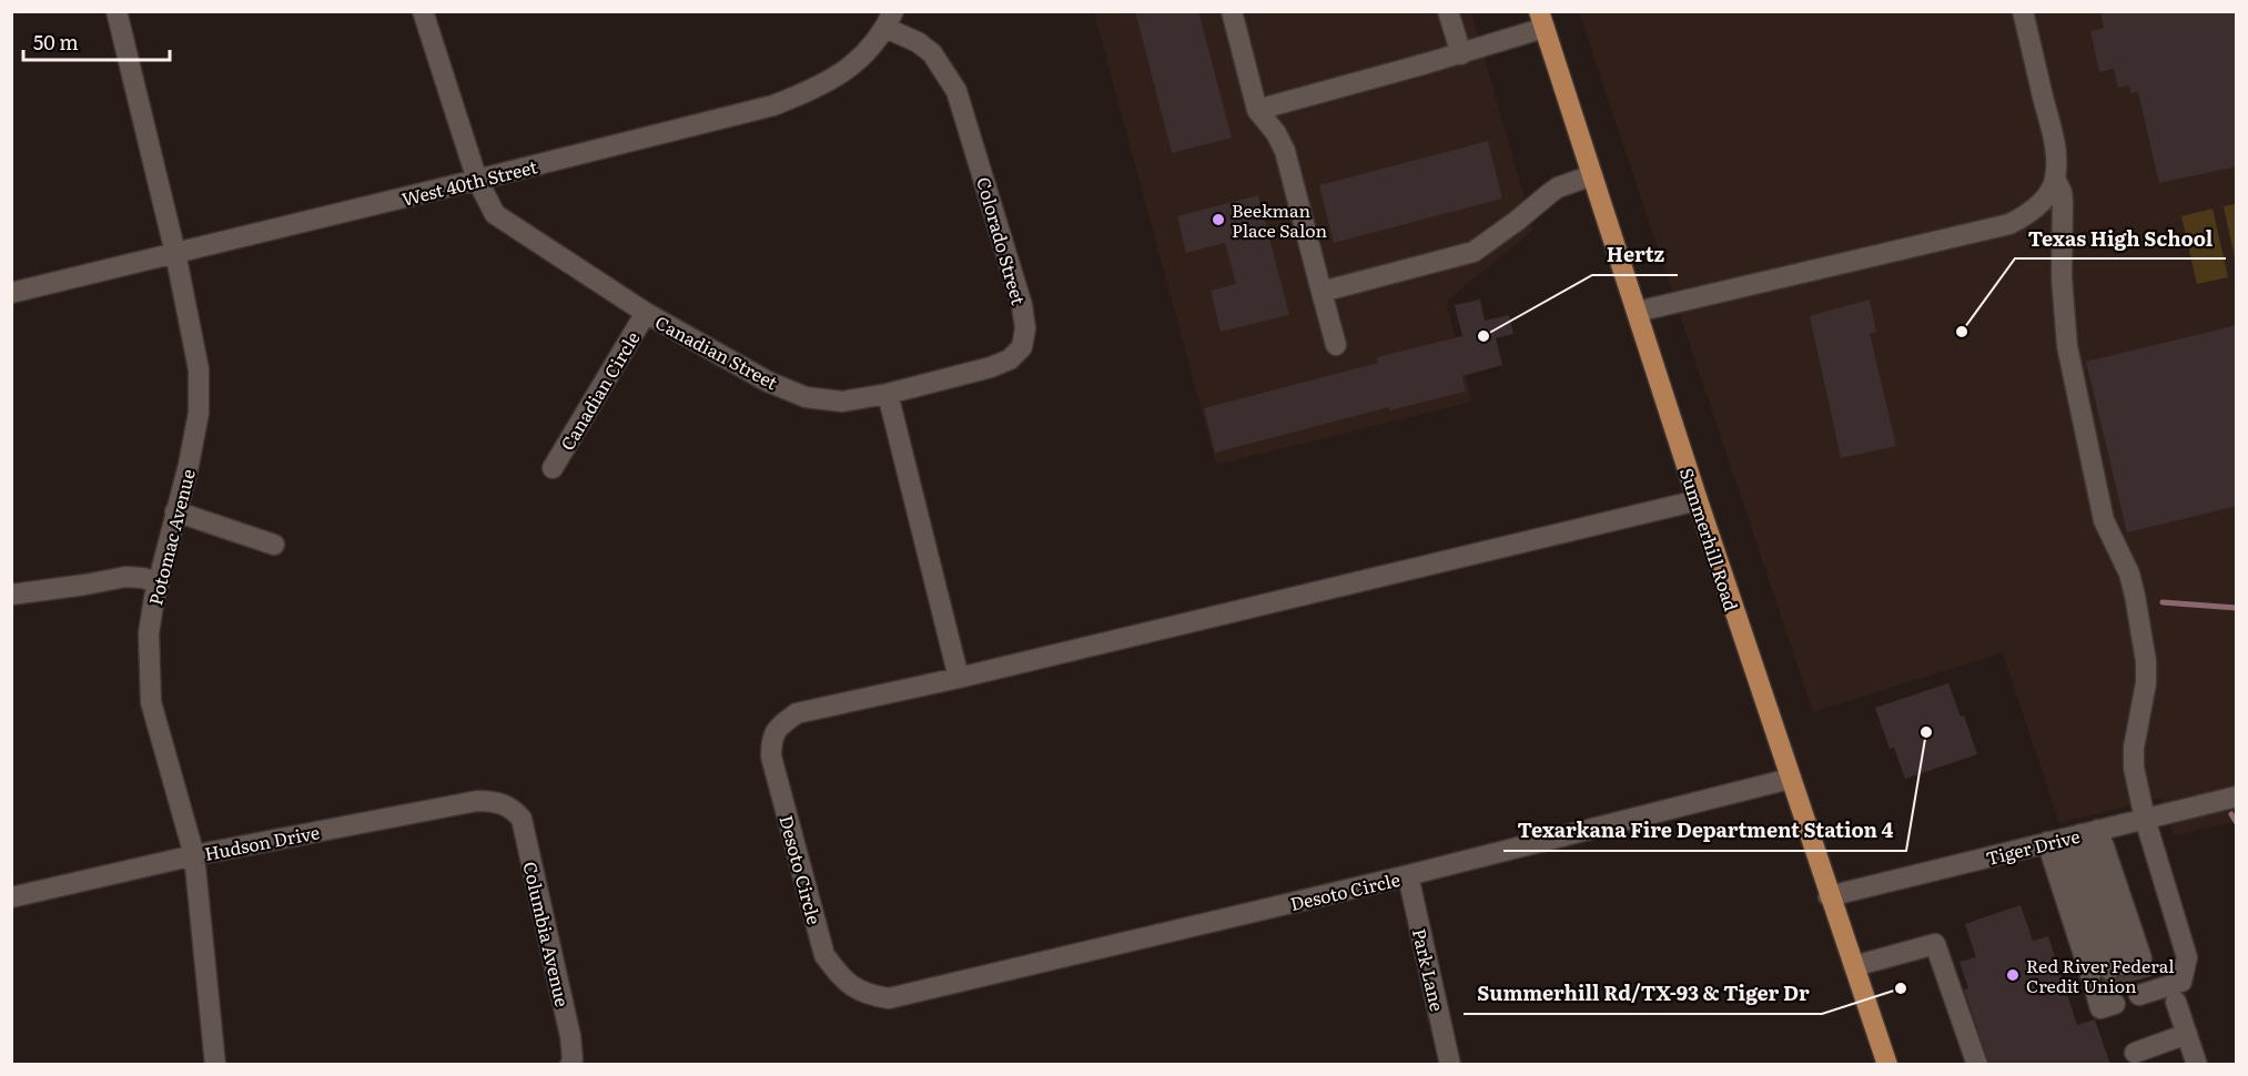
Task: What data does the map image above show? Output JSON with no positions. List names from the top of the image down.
{
  "streets": {
    "main road": ["Summerhill Road"],
    "street": [
      "West 40th Street",
      "Colorado Street",
      "Canadian Street",
      "Canadian Circle",
      "Potomac Avenue",
      "Hudson Drive",
      "Tiger Drive",
      "Desoto Circle",
      "Columbia Avenue",
      "Park Lane"
    ]
  },
  "crossings": [
    ["West 40th Street", "Colorado Street"],
    ["West 40th Street", "Canadian Street"],
    ["West 40th Street", "Potomac Avenue"],
    ["Colorado Street", "Canadian Street"],
    ["Canadian Street", "Canadian Circle"],
    ["Potomac Avenue", "Hudson Drive"],
    ["Summerhill Road", "Tiger Drive"],
    ["Summerhill Road", "Desoto Circle"],
    ["Hudson Drive", "Columbia Avenue"],
    ["Desoto Circle", "Park Lane"]
  ],
  "places": [
    "Beekman Place Salon",
    "Texas High School",
    "Hertz",
    "Texarkana Fire Department Station 4",
    "Red River Federal Credit Union",
    "Summerhill Rd/TX-93 & Tiger Dr"
  ],
  "scale_bar": "50 m"
}
